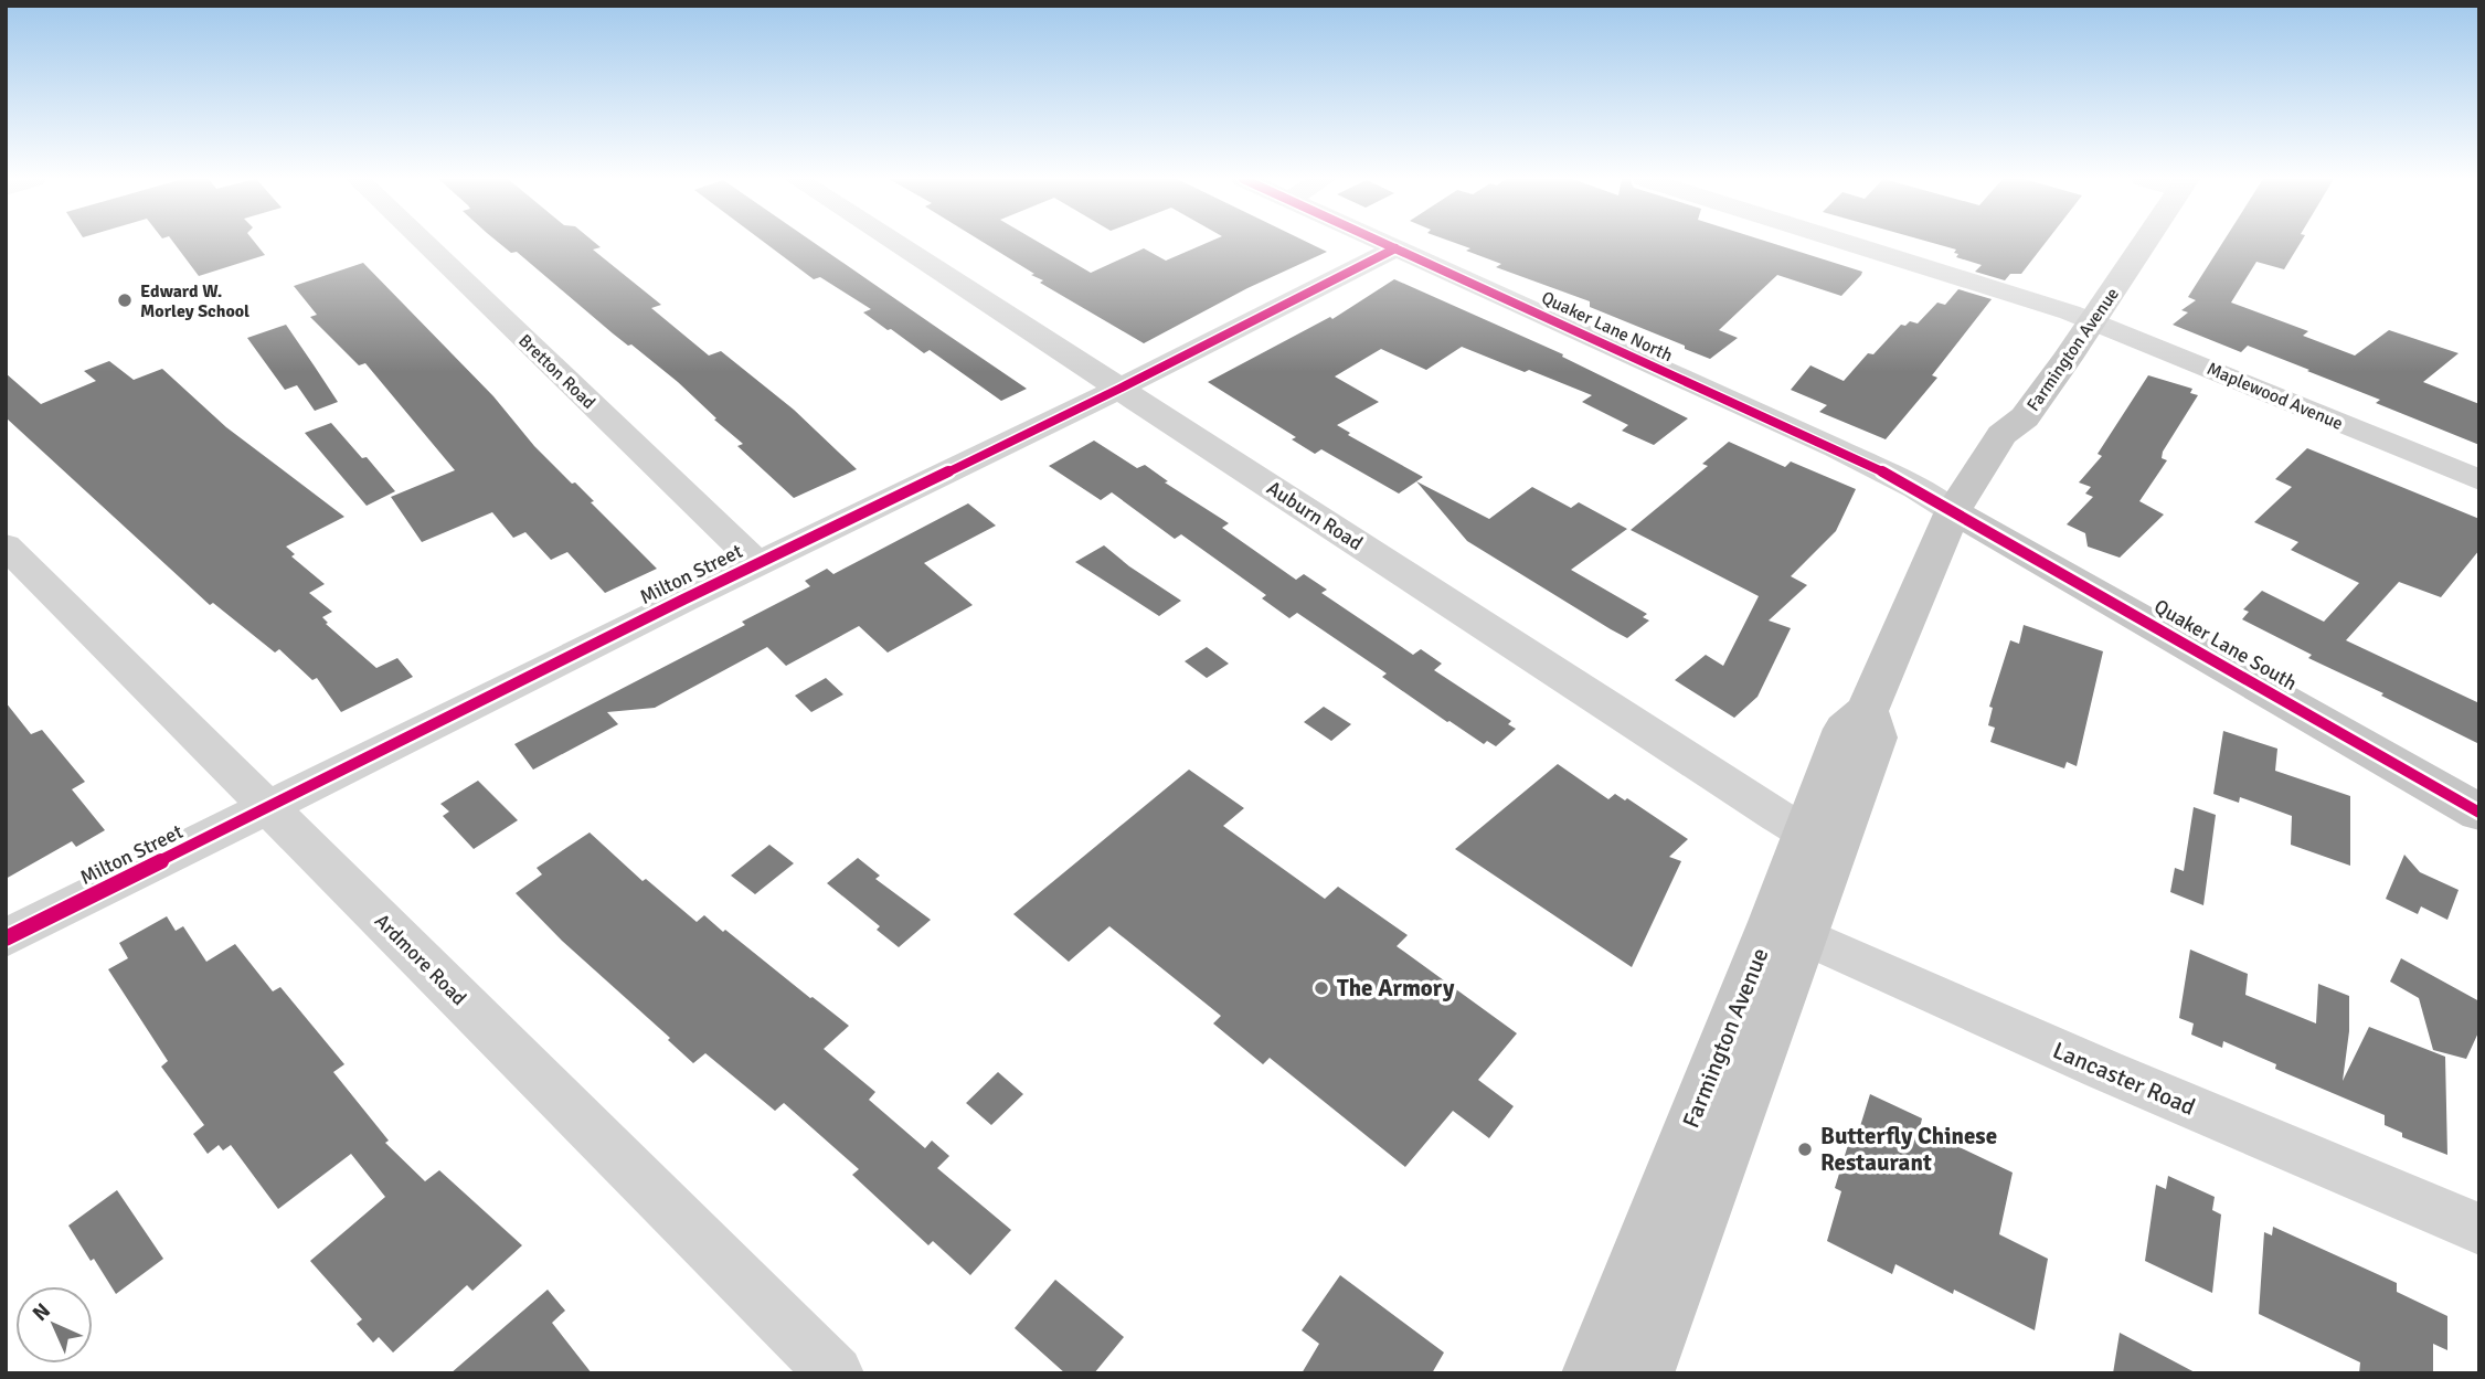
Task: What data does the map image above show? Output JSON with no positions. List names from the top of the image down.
{
  "streets": {
    "main road": ["Farmington Avenue", "Quaker Lane South"],
    "street": [
      "Quaker Lane North",
      "Bretton Road",
      "Maplewood Avenue",
      "Auburn Road",
      "Milton Street",
      "Ardmore Road",
      "Lancaster Road"
    ]
  },
  "crossings": [
    ["Quaker Lane North", "Farmington Avenue"],
    ["Quaker Lane North", "Milton Street"],
    ["Quaker Lane North", "Quaker Lane South"],
    ["Farmington Avenue", "Maplewood Avenue"],
    ["Farmington Avenue", "Auburn Road"],
    ["Farmington Avenue", "Quaker Lane South"],
    ["Farmington Avenue", "Lancaster Road"],
    ["Bretton Road", "Milton Street"],
    ["Auburn Road", "Milton Street"],
    ["Milton Street", "Ardmore Road"]
  ],
  "places": ["Edward W. Morley School", "The Armory", "Butterfly Chinese Restaurant"],
  "north": "top left"
}
